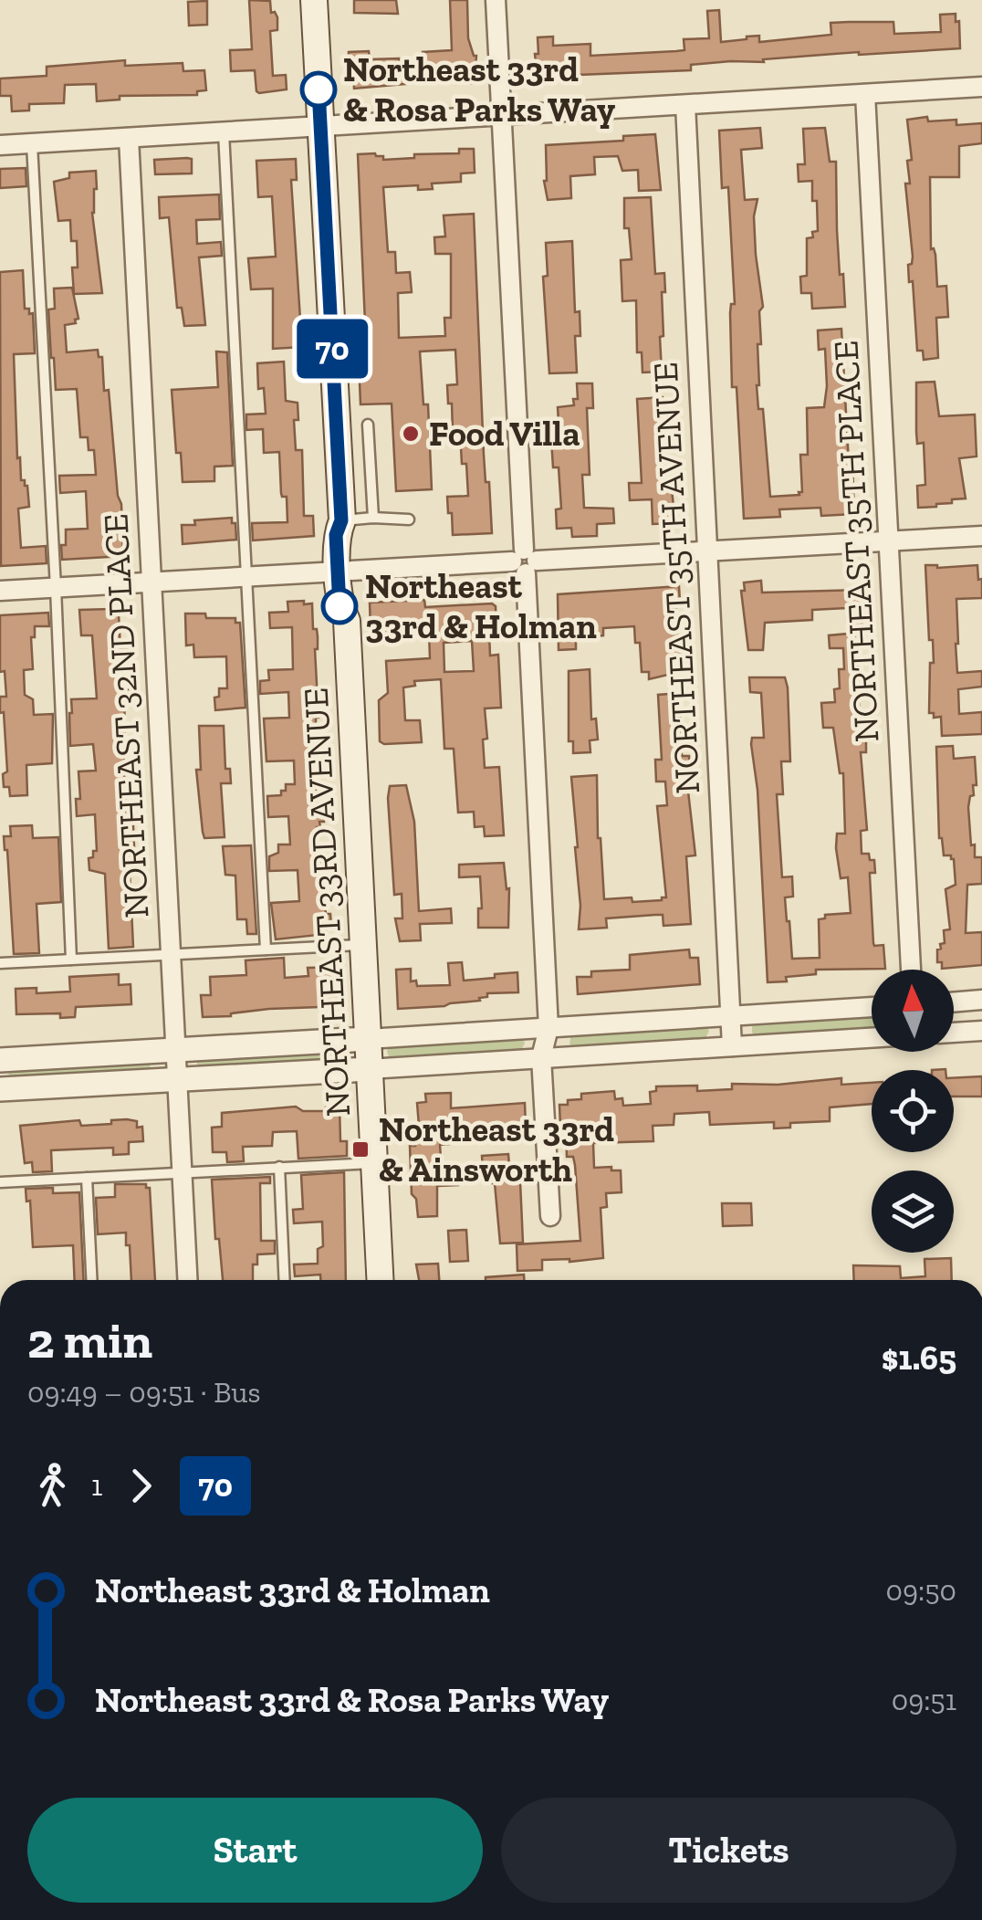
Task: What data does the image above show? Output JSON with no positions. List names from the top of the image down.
{
  "streets": {
    "main road": ["NORTHEAST 33RD AVENUE"],
    "street": ["NORTHEAST 35TH PLACE", "NORTHEAST 35TH AVENUE", "NORTHEAST 32ND PLACE"]
  },
  "places": {
    "other": ["Northeast 33rd & Rosa Parks Way", "Food Villa", "Northeast 33rd & Holman"],
    "transit": ["Northeast 33rd & Ainsworth"]
  },
  "lines": ["bus line 70"],
  "north": "top",
  "page": {
    "on_map": "70",
    "heading": ["2 min", "09:49 – 09:51 · Bus", "$1.65"],
    "legs": ["1", "70"],
    "list": [
      {
        "name": "Northeast 33rd & Holman",
        "value": "09:50"
      },
      {
        "name": "Northeast 33rd & Rosa Parks Way",
        "value": "09:51"
      }
    ],
    "buttons": ["Start", "Tickets"]
  }
}
